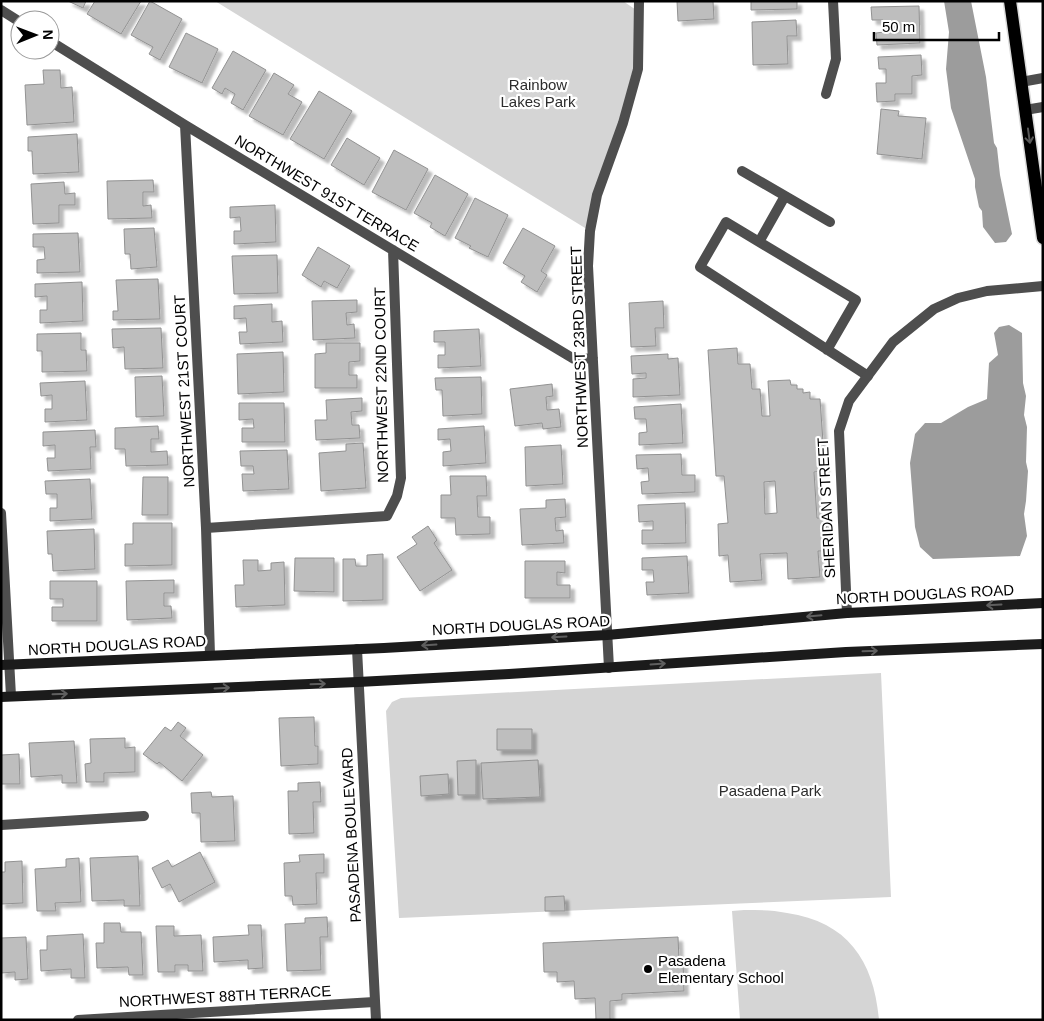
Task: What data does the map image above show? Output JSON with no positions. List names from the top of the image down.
{
  "streets": {
    "main road": ["NORTH DOUGLAS ROAD"],
    "street": [
      "NORTHWEST 91ST TERRACE",
      "NORTHWEST 23RD STREET",
      "NORTHWEST 22ND COURT",
      "NORTHWEST 21ST COURT",
      "SHERIDAN STREET",
      "PASADENA BOULEVARD",
      "NORTHWEST 88TH TERRACE"
    ]
  },
  "crossings": [
    ["NORTHWEST 91ST TERRACE", "NORTHWEST 23RD STREET"],
    ["NORTHWEST 91ST TERRACE", "NORTHWEST 22ND COURT"],
    ["NORTHWEST 91ST TERRACE", "NORTHWEST 21ST COURT"],
    ["NORTHWEST 23RD STREET", "NORTH DOUGLAS ROAD"],
    ["NORTHWEST 22ND COURT", "NORTHWEST 21ST COURT"],
    ["NORTHWEST 21ST COURT", "NORTH DOUGLAS ROAD"],
    ["SHERIDAN STREET", "NORTH DOUGLAS ROAD"],
    ["NORTH DOUGLAS ROAD", "PASADENA BOULEVARD"],
    ["PASADENA BOULEVARD", "NORTHWEST 88TH TERRACE"]
  ],
  "parks": ["Rainbow Lakes Park", "Pasadena Park"],
  "places": ["Pasadena Elementary School"],
  "scale_bar": "50 m",
  "north": "right"
}
